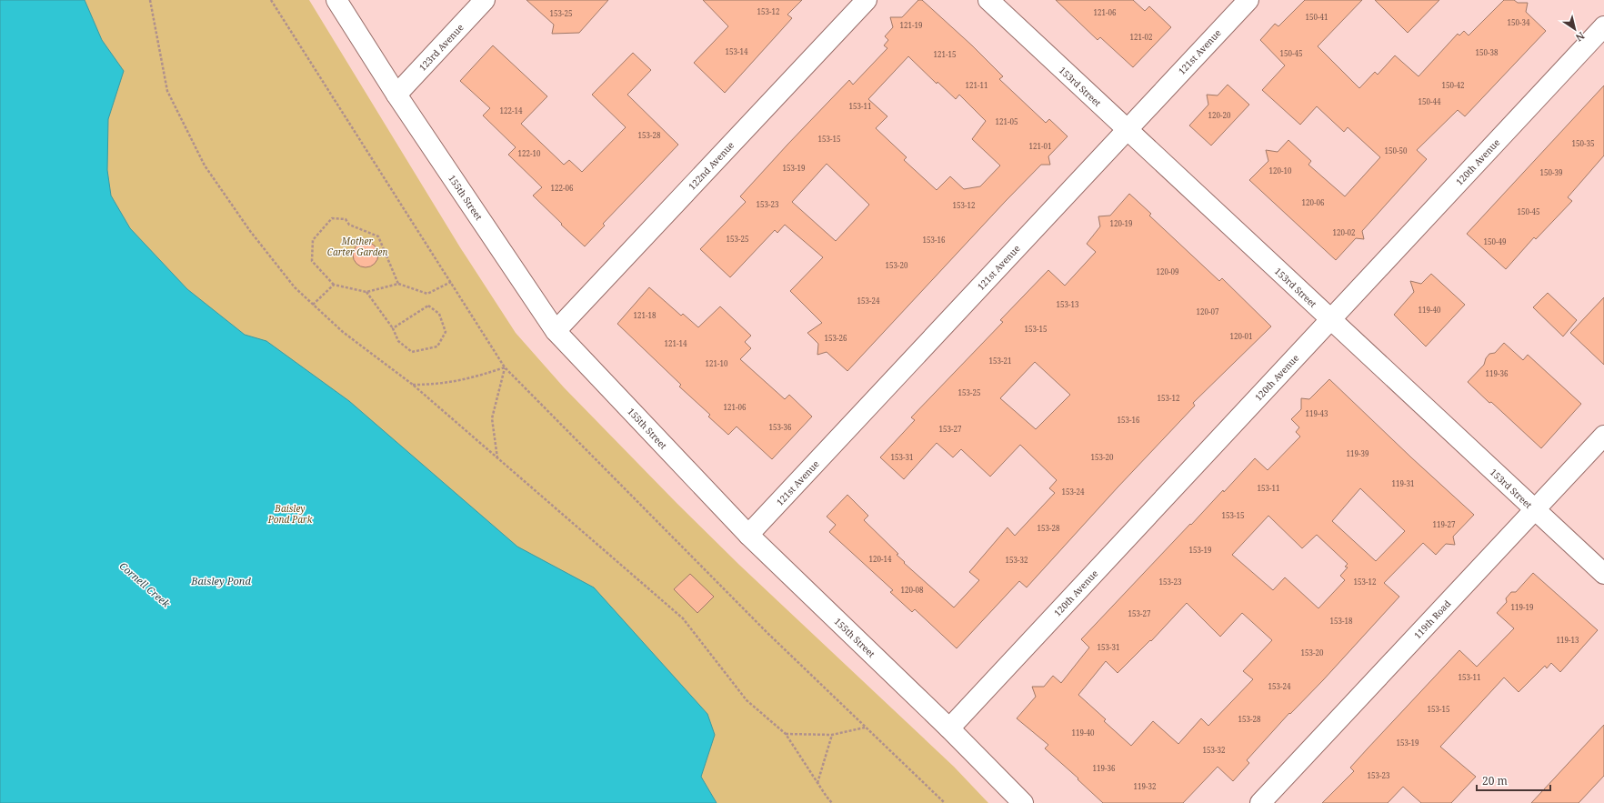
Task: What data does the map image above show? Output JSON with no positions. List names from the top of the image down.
{
  "streets": {
    "street": [
      "123rd Avenue",
      "121st Avenue",
      "153rd Street",
      "120th Avenue",
      "122nd Avenue",
      "155th Street",
      "119th Road"
    ]
  },
  "crossings": [
    ["123rd Avenue", "155th Street"],
    ["121st Avenue", "153rd Street"],
    ["121st Avenue", "155th Street"],
    ["153rd Street", "120th Avenue"],
    ["153rd Street", "119th Road"],
    ["120th Avenue", "155th Street"],
    ["122nd Avenue", "155th Street"]
  ],
  "water": ["Baisley Pond", "Cornell Creek"],
  "parks": ["Mother Carter Garden", "Baisley Pond Park"],
  "house_numbers": [
    "153-12",
    "121-06",
    "153-25",
    "150-41",
    "150-34",
    "121-19",
    "121-02",
    "153-14",
    "150-38",
    "150-45",
    "121-15",
    "121-11",
    "150-42",
    "150-44",
    "153-11",
    "122-14",
    "120-20",
    "121-05",
    "153-28",
    "153-15",
    "150-35",
    "121-01",
    "150-50",
    "122-10",
    "153-19",
    "120-10",
    "150-39",
    "122-06",
    "120-06",
    "153-23",
    "153-12",
    "150-45",
    "120-19",
    "120-02",
    "153-25",
    "153-16",
    "150-49",
    "153-20",
    "120-09",
    "153-24",
    "153-13",
    "119-40",
    "120-07",
    "121-18",
    "153-15",
    "120-01",
    "153-26",
    "121-14",
    "153-21",
    "121-10",
    "119-36",
    "153-25",
    "153-12",
    "121-06",
    "119-43",
    "153-16",
    "153-36",
    "153-27",
    "119-39",
    "153-31",
    "153-20",
    "119-31",
    "153-11",
    "153-24",
    "153-15",
    "119-27",
    "153-28",
    "153-19",
    "120-14",
    "153-32",
    "153-23",
    "153-12",
    "120-08",
    "119-19",
    "153-27",
    "153-18",
    "119-13",
    "153-31",
    "153-20",
    "153-11",
    "153-24",
    "153-15",
    "153-28",
    "119-40",
    "153-19",
    "153-32",
    "119-36",
    "153-23",
    "119-32"
  ],
  "scale_bar": "20 m",
  "north": "bottom right"
}
